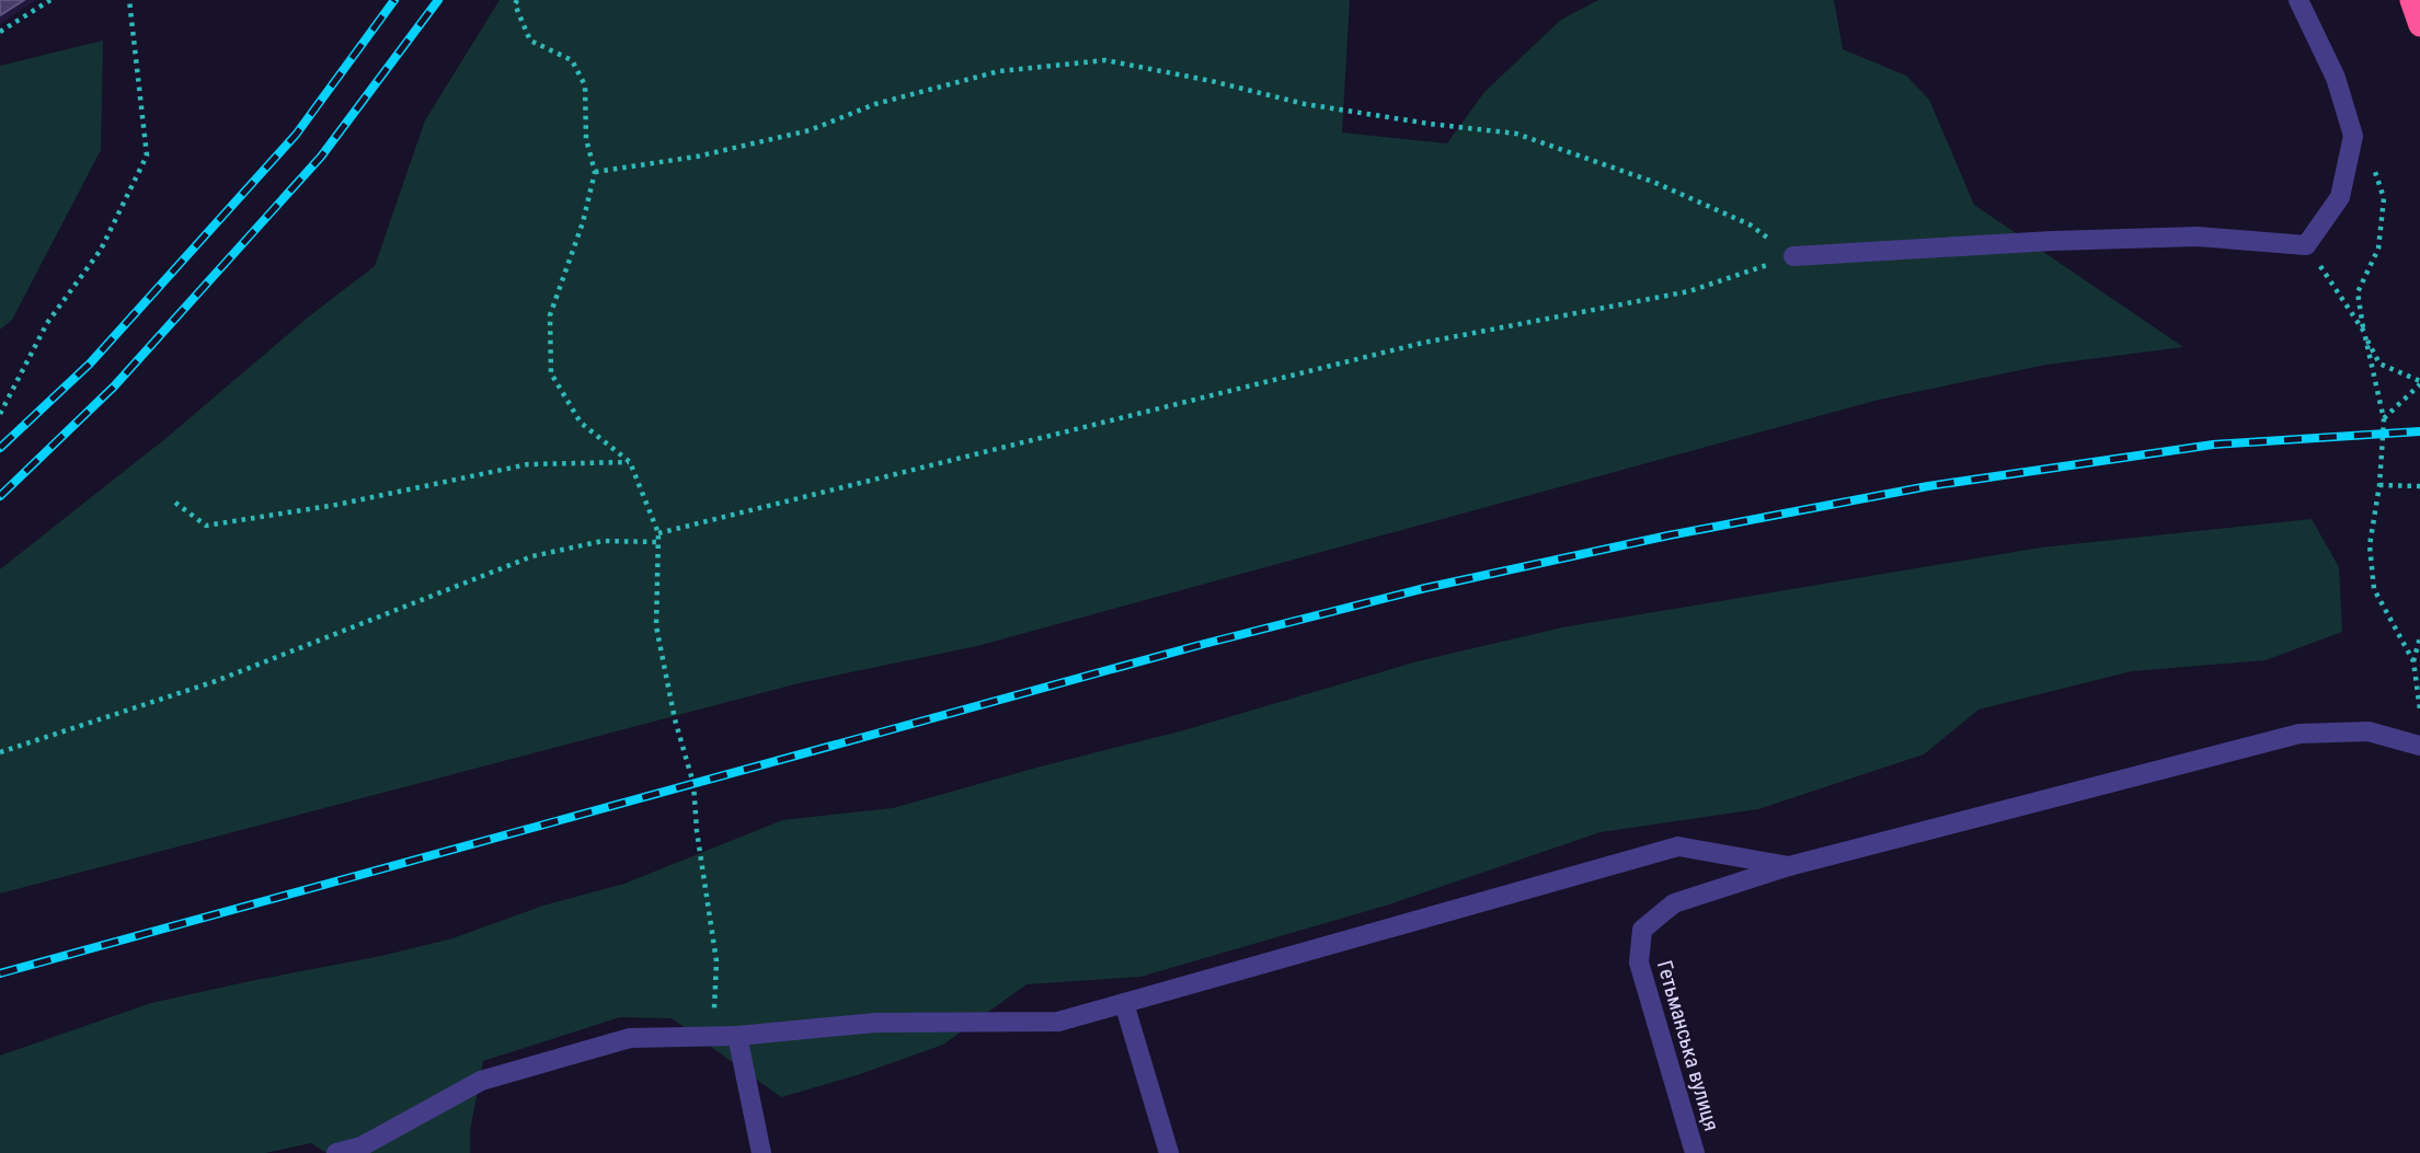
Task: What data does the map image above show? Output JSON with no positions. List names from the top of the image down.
{
  "streets": {
    "street": ["Гетьманська вулиця"]
  }
}
